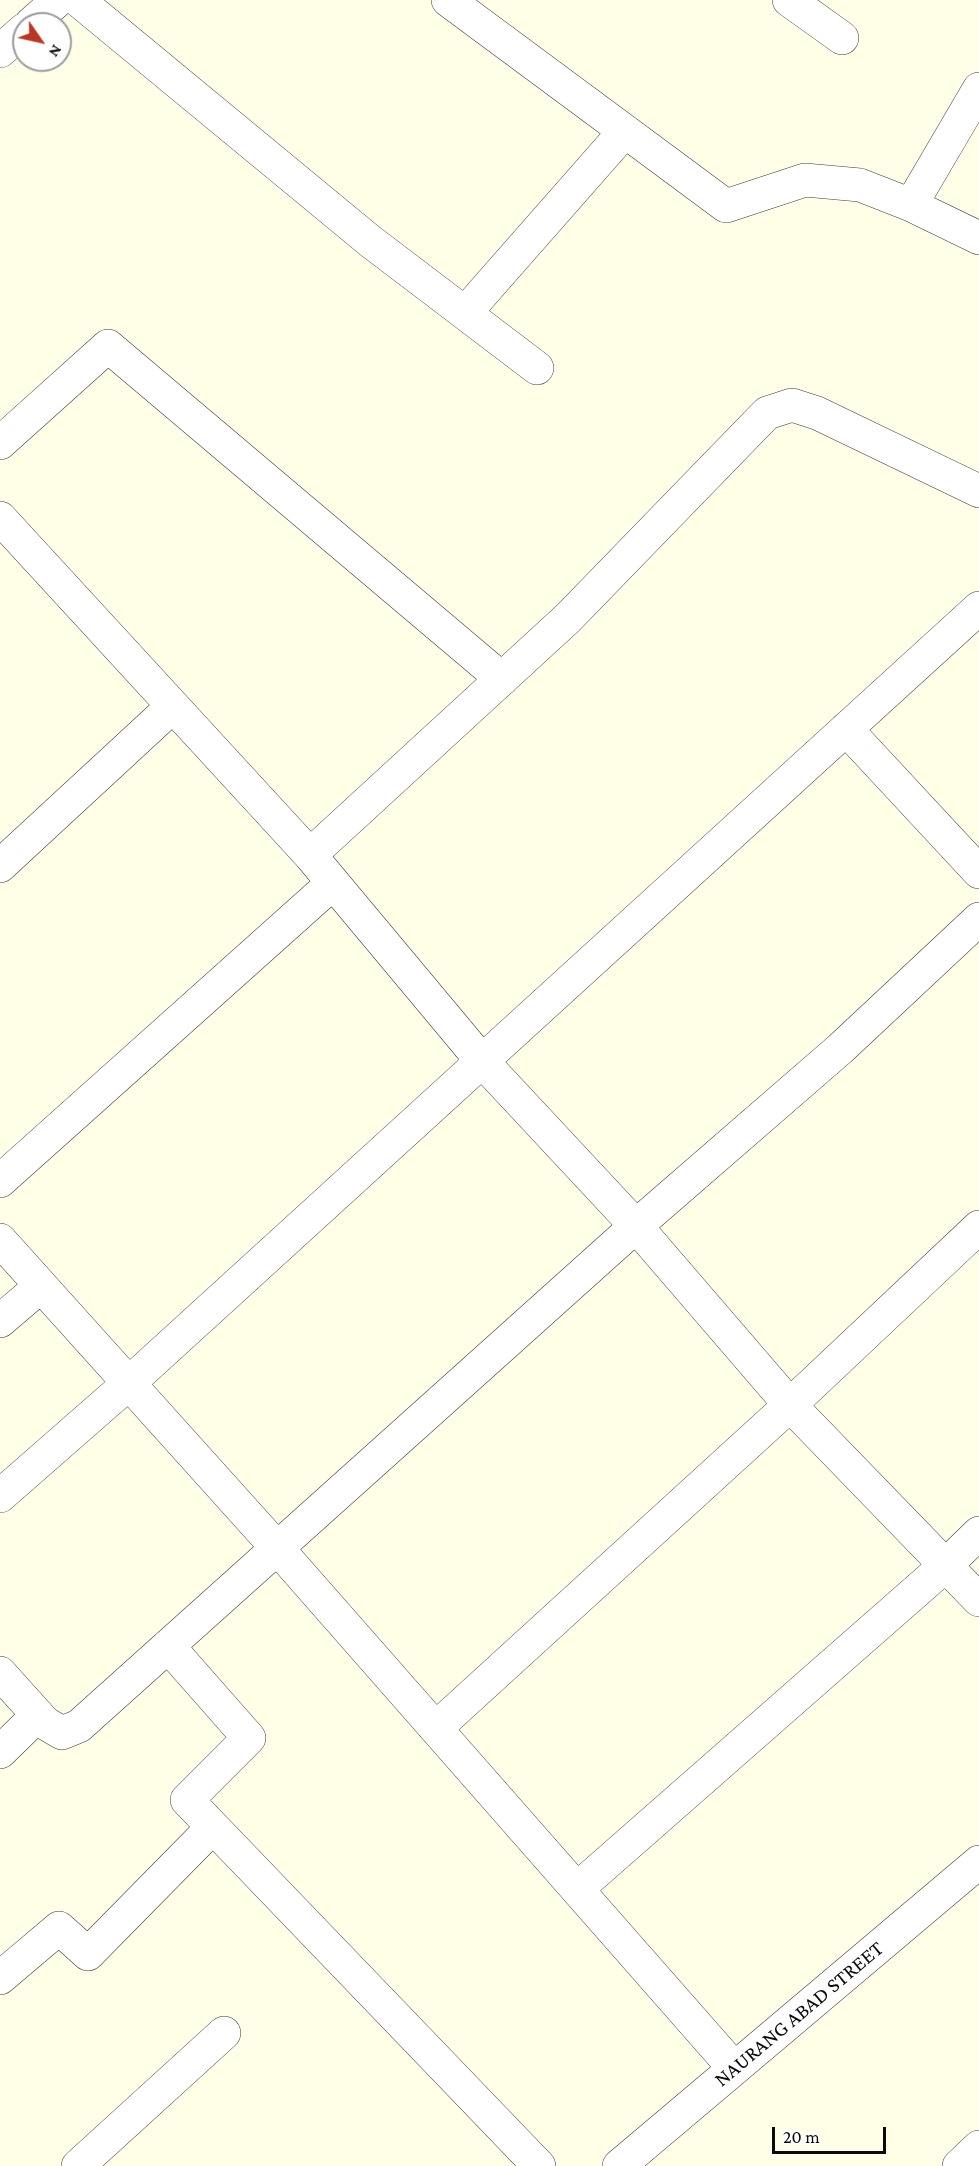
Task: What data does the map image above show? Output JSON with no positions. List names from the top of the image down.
{
  "streets": {
    "street": ["NAURANG ABAD STREET"]
  },
  "scale_bar": "20 m",
  "north": "bottom right"
}
